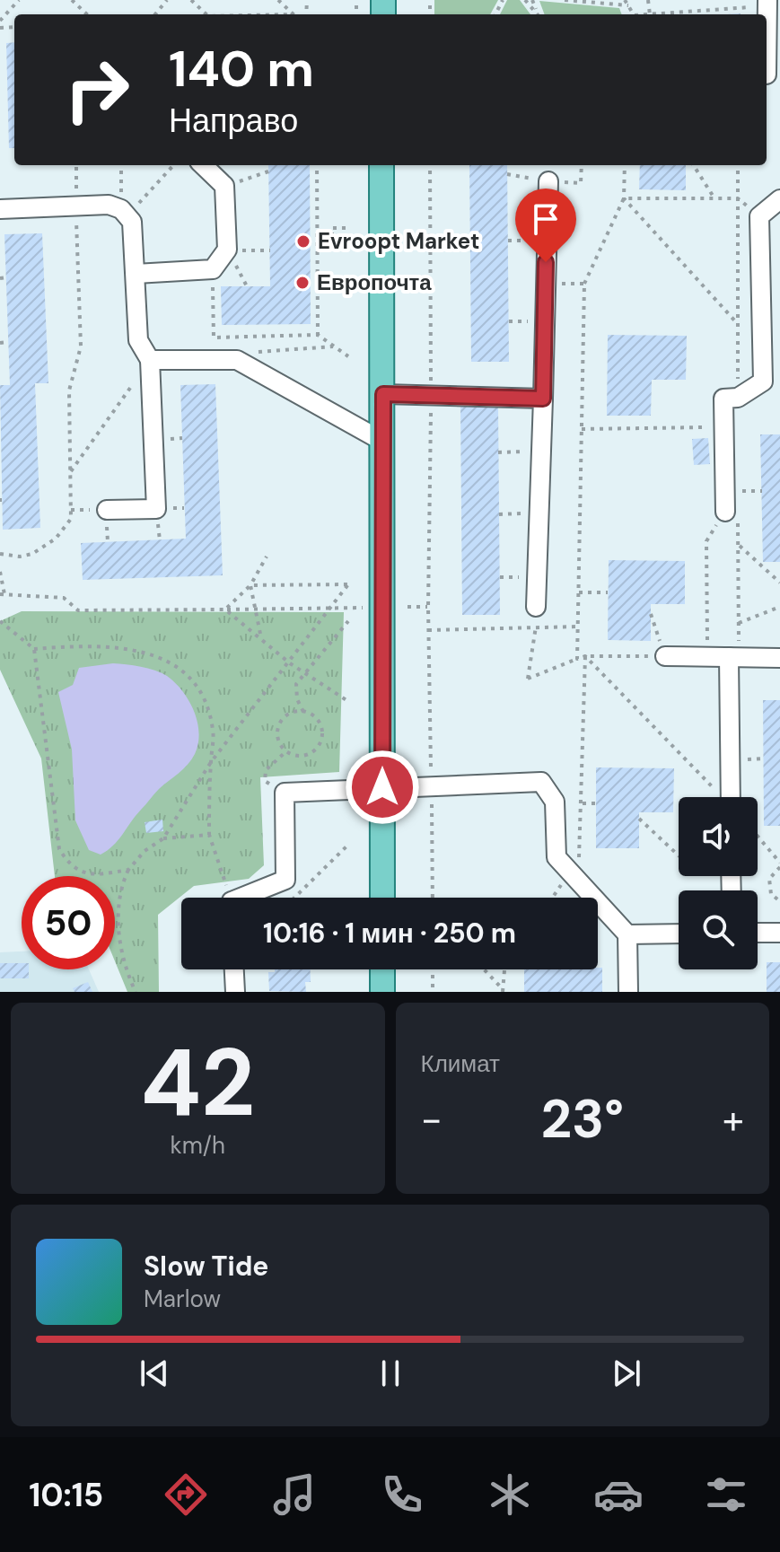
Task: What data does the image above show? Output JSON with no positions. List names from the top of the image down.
{
  "places": ["Evroopt Market", "Европочта"],
  "page": {
    "turn": ["140 m", "Направо"],
    "limit": "50",
    "trip": "10:16 · 1 мин · 250 m",
    "tile": [
      ["42", "km/h"],
      "Климат"
    ],
    "heat": ["−", "23°", "+"],
    "song": ["Slow Tide", "Marlow"],
    "tabs": "10:15"
  }
}
